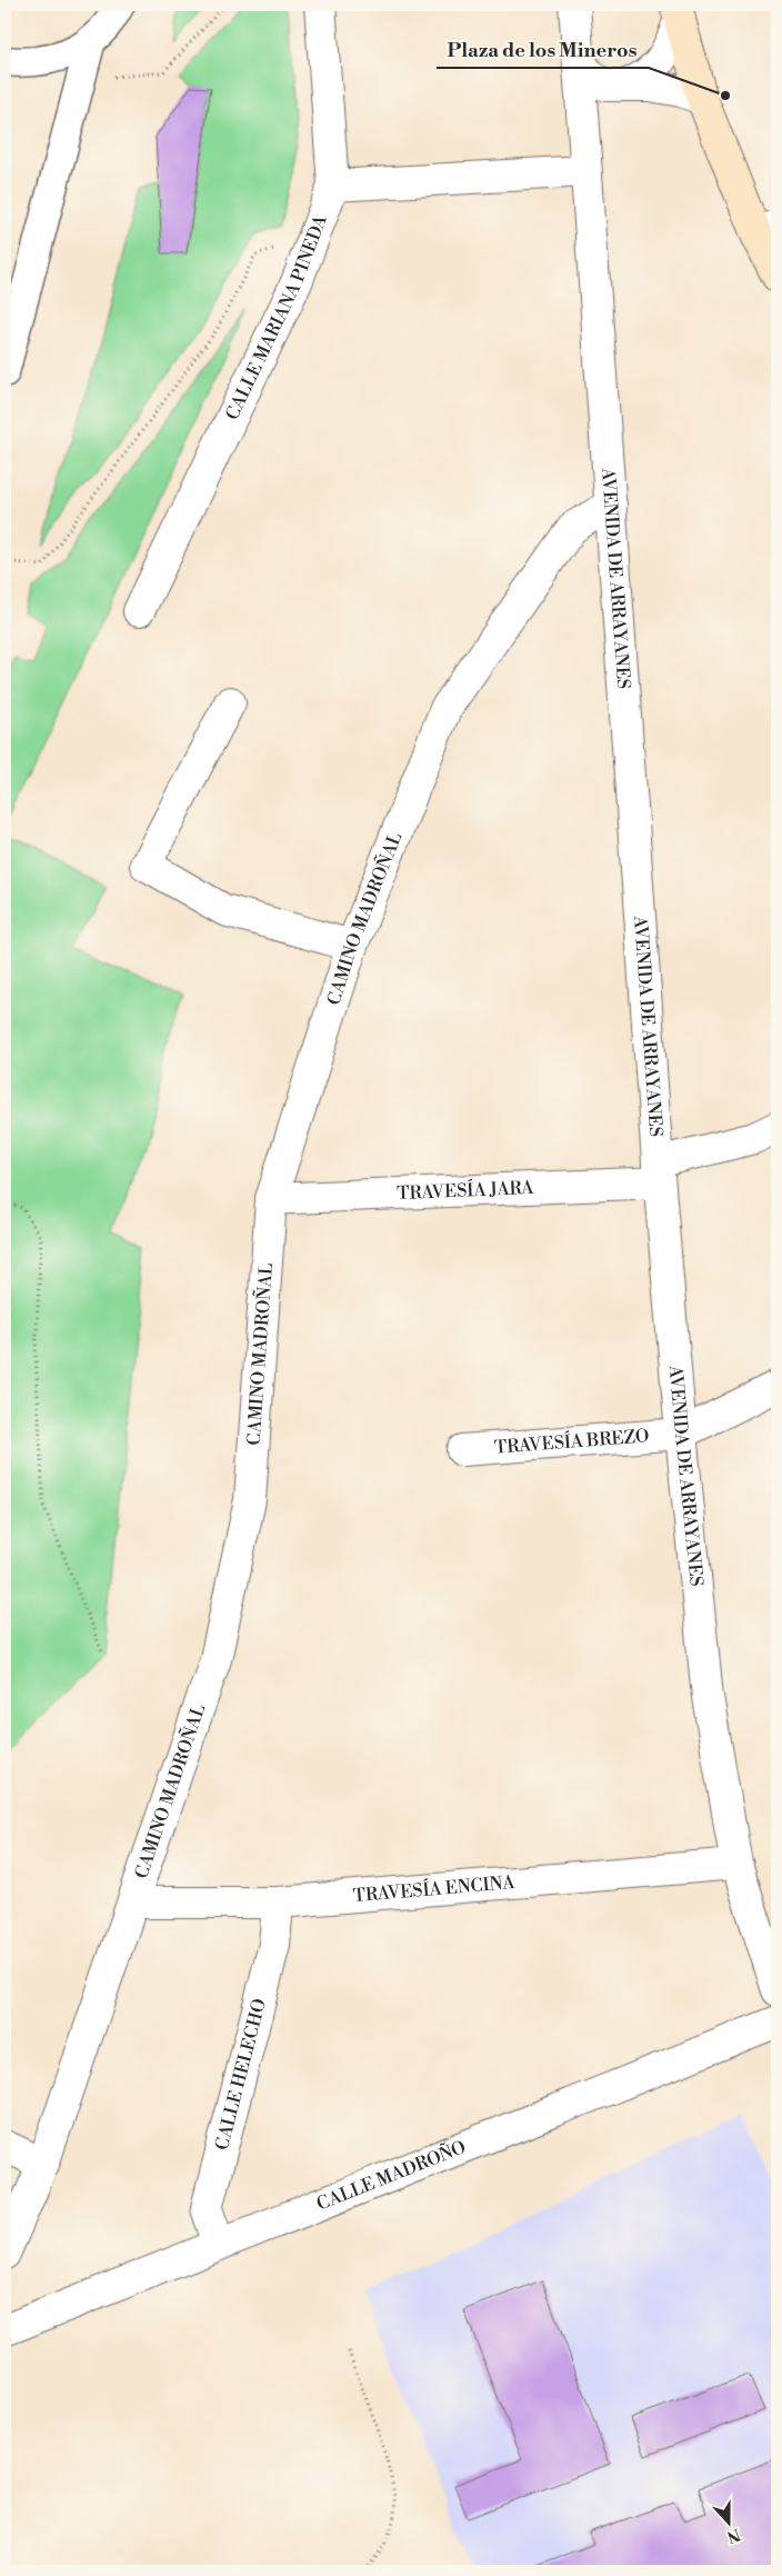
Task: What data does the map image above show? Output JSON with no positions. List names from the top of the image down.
{
  "streets": {
    "street": [
      "CALLE MARIANA PINEDA",
      "AVENIDA DE ARRAYANES",
      "CAMINO MADROÑAL",
      "TRAVESÍA JARA",
      "TRAVESÍA BREZO",
      "TRAVESÍA ENCINA",
      "CALLE HELECHO",
      "CALLE MADROÑO"
    ]
  },
  "crossings": [
    ["AVENIDA DE ARRAYANES", "CAMINO MADROÑAL"],
    ["AVENIDA DE ARRAYANES", "TRAVESÍA JARA"],
    ["AVENIDA DE ARRAYANES", "TRAVESÍA BREZO"],
    ["AVENIDA DE ARRAYANES", "TRAVESÍA ENCINA"],
    ["CAMINO MADROÑAL", "TRAVESÍA JARA"],
    ["CAMINO MADROÑAL", "TRAVESÍA ENCINA"],
    ["TRAVESÍA ENCINA", "CALLE HELECHO"],
    ["CALLE HELECHO", "CALLE MADROÑO"]
  ],
  "places": ["Plaza de los Mineros"],
  "north": "bottom"
}
